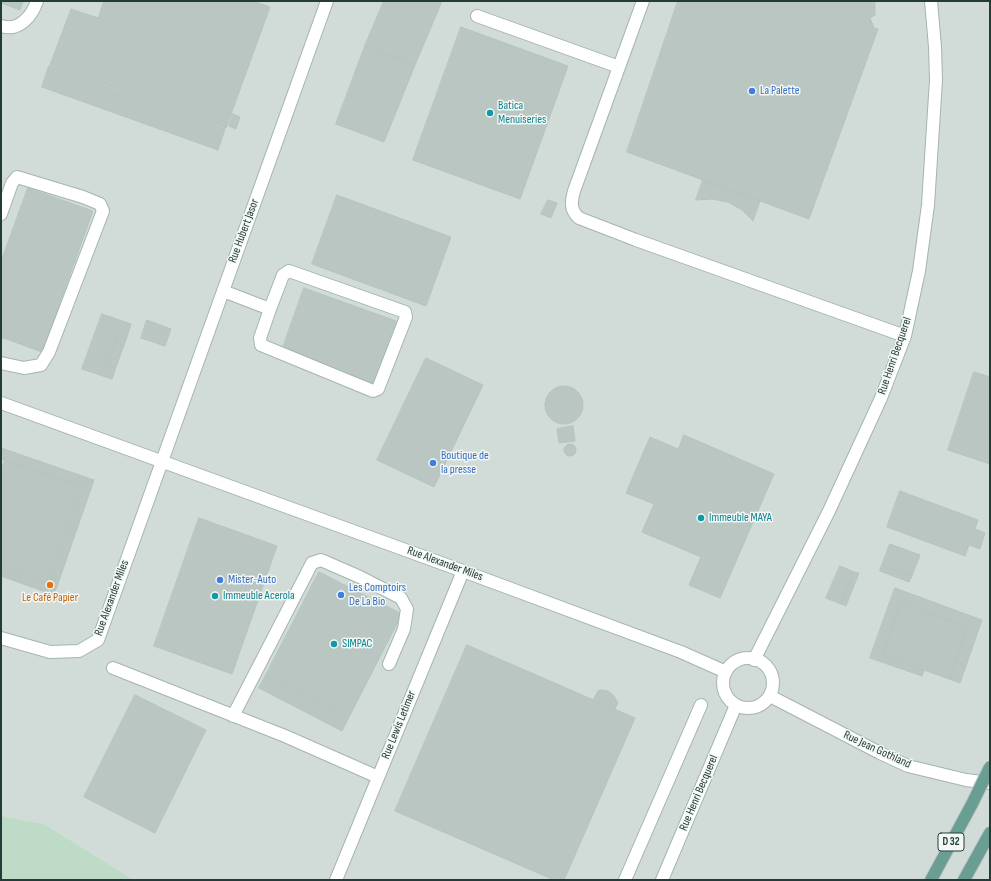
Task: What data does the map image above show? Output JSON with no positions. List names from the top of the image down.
{
  "streets": {
    "main road": ["D 32"],
    "street": [
      "Rue Hubert Jasor",
      "Rue Henri Becquerel",
      "Rue Alexander Miles",
      "Rue Lewis Letimer",
      "Rue Jean Gothland"
    ]
  },
  "crossings": [
    ["Rue Hubert Jasor", "Rue Alexander Miles"],
    ["Rue Henri Becquerel", "Rue Alexander Miles"],
    ["Rue Henri Becquerel", "Rue Jean Gothland"],
    ["Rue Alexander Miles", "Rue Lewis Letimer"],
    ["Rue Alexander Miles", "Rue Jean Gothland"]
  ],
  "places": [
    "La Palette",
    "Batica Menuiseries",
    "Boutique de la presse",
    "Immeuble MAYA",
    "Mister-Auto",
    "Le Café Papier",
    "Les Comptoirs De La Bio",
    "Immeuble Acerola",
    "SIMPAC"
  ]
}
